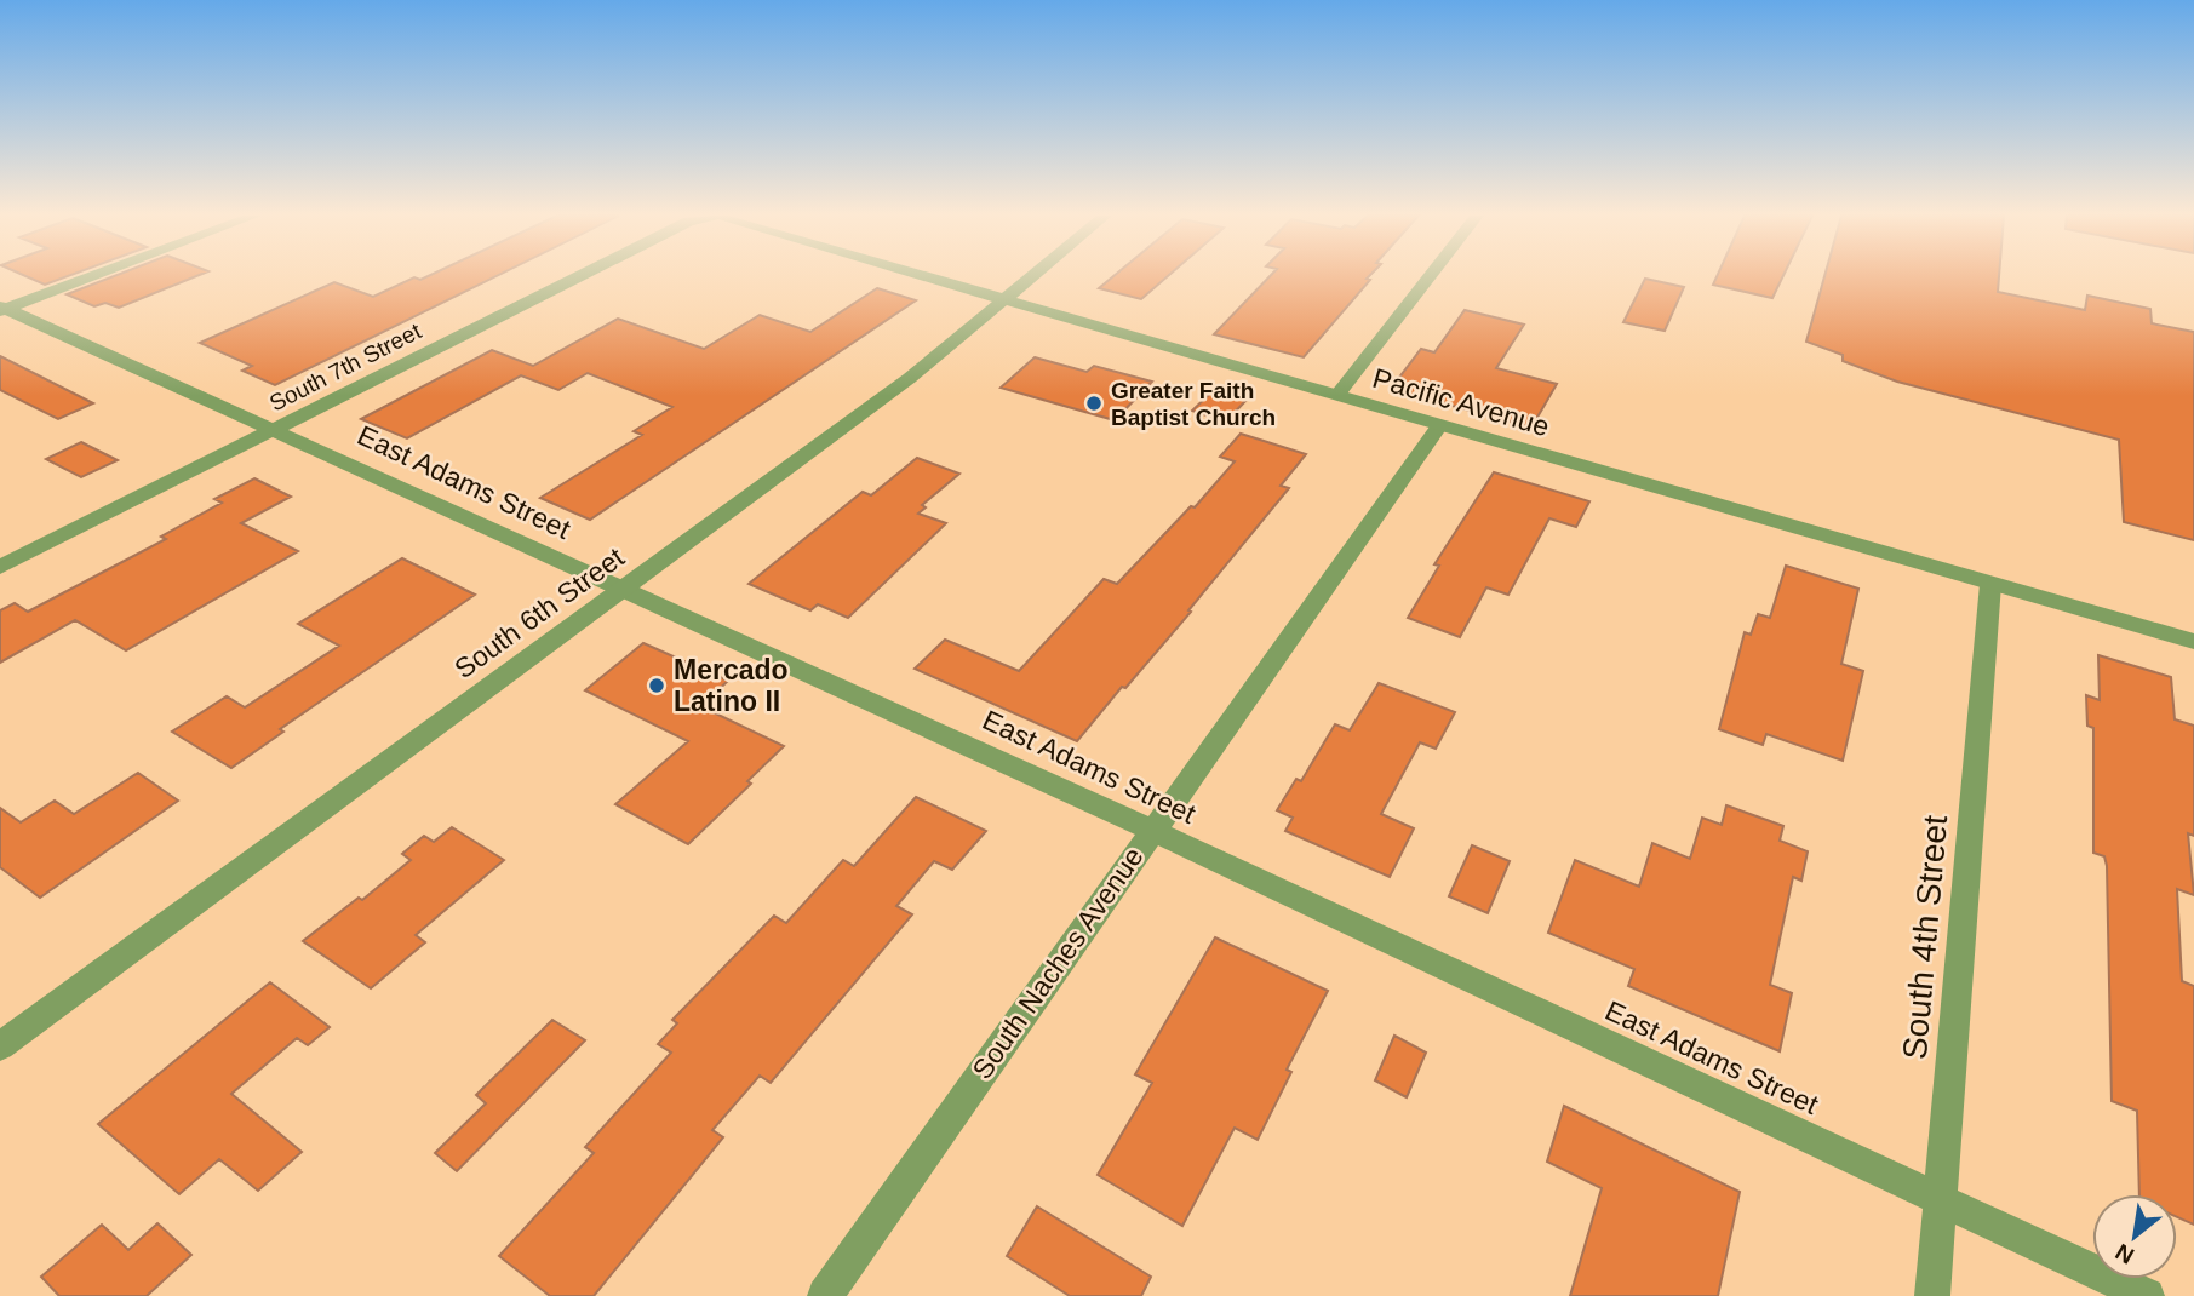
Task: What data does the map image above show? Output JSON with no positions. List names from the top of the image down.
{
  "streets": {
    "street": [
      "South 7th Street",
      "Pacific Avenue",
      "East Adams Street",
      "South 6th Street",
      "South 4th Street",
      "South Naches Avenue"
    ]
  },
  "crossings": [
    ["South 7th Street", "East Adams Street"],
    ["Pacific Avenue", "South 6th Street"],
    ["Pacific Avenue", "South 4th Street"],
    ["Pacific Avenue", "South Naches Avenue"],
    ["East Adams Street", "South 6th Street"],
    ["East Adams Street", "South 4th Street"],
    ["East Adams Street", "South Naches Avenue"]
  ],
  "places": ["Greater Faith Baptist Church", "Mercado Latino II"],
  "north": "bottom left"
}
